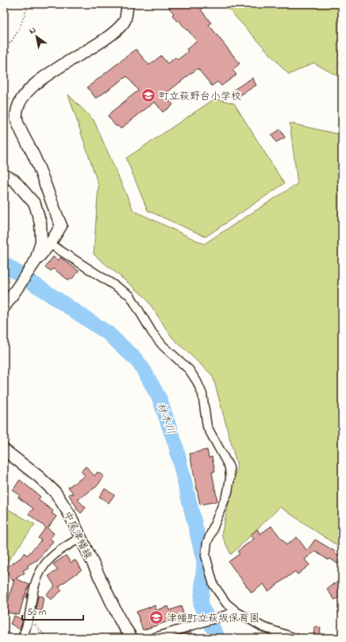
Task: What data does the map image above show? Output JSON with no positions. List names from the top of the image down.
{
  "streets": {
    "street": ["中尾津幡線"]
  },
  "water": ["材木川"],
  "places": {
    "school or university": ["町立萩野台小学校", "津幡町立萩坂保育園"]
  },
  "scale_bar": "50 m",
  "north": "top left"
}
